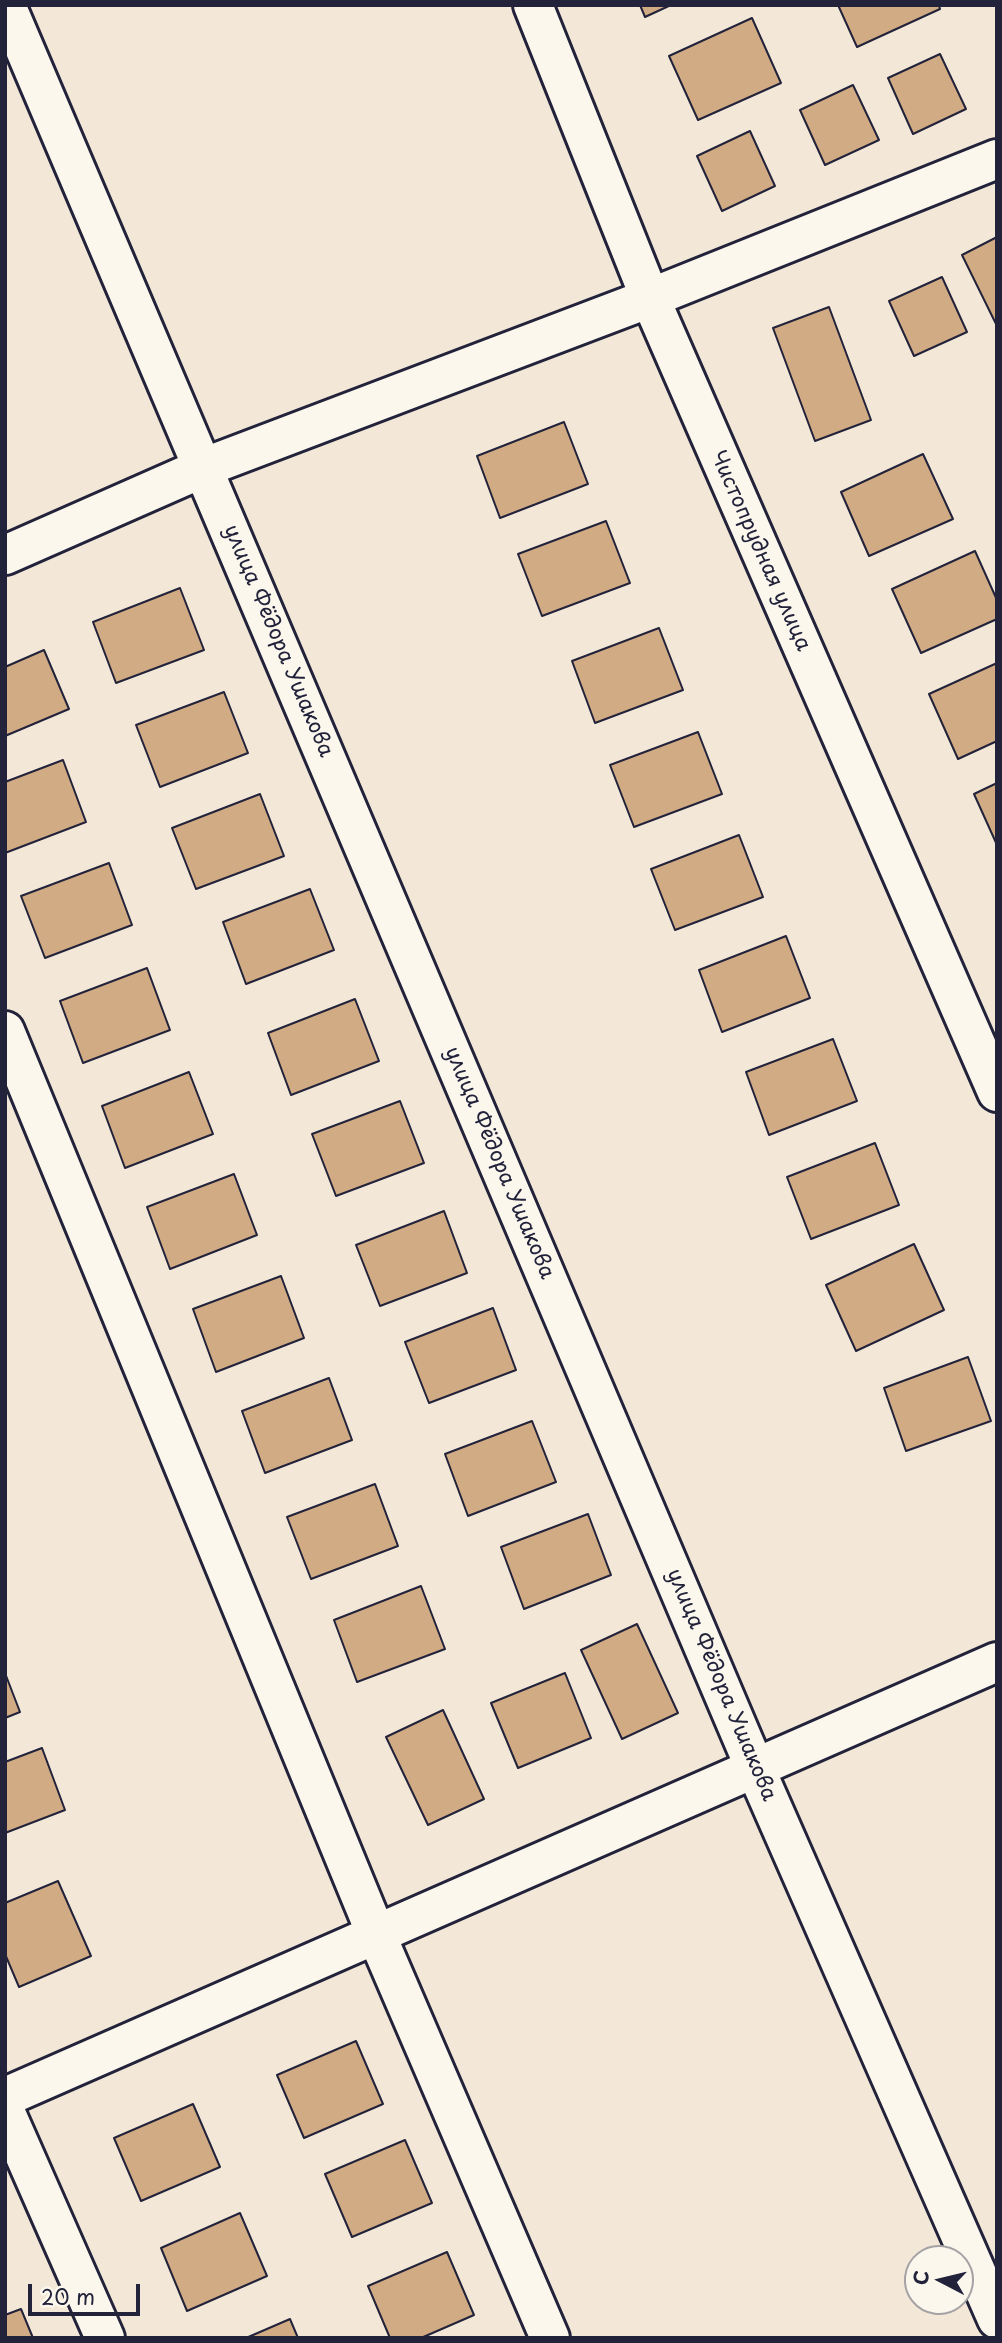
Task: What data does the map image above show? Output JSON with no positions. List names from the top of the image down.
{
  "streets": {
    "street": ["Чистопрудная улица", "улица Фёдора Ушакова"]
  },
  "scale_bar": "20 m",
  "north": "left"
}
